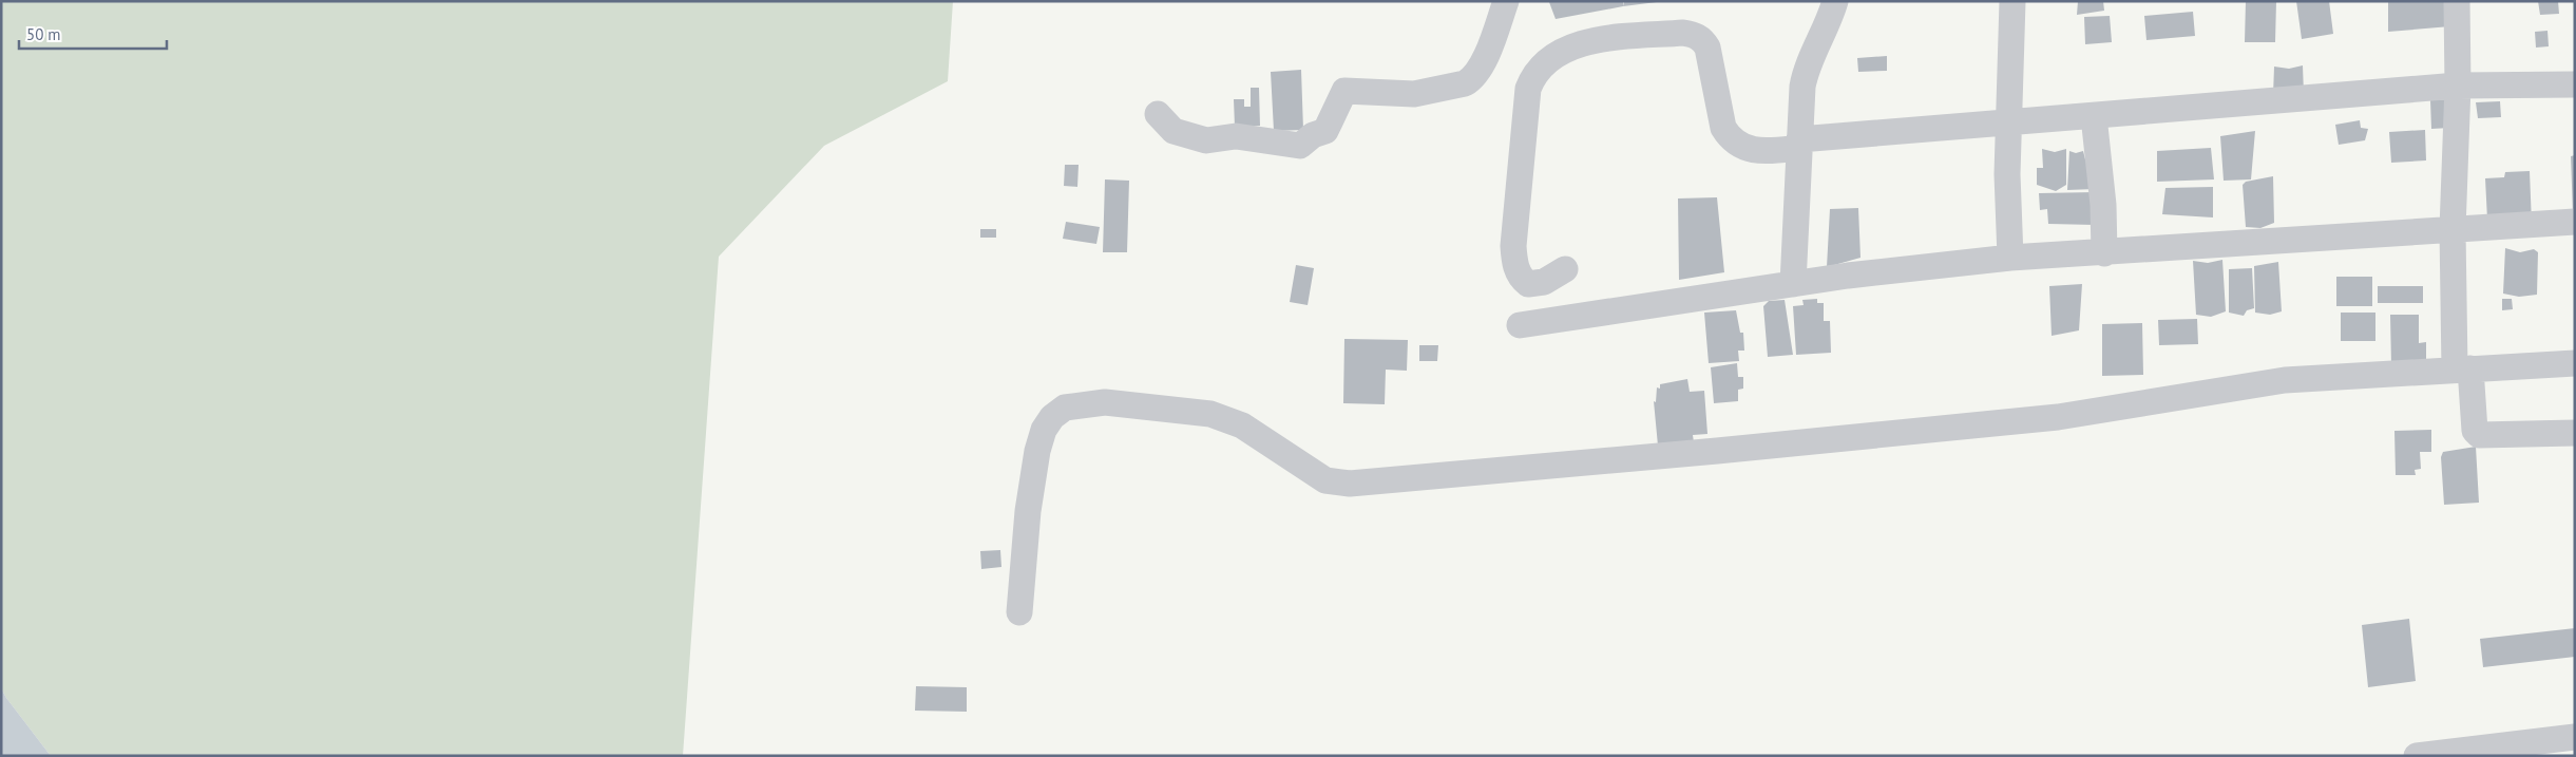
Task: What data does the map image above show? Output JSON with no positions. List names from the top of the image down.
{
  "scale_bar": "50 m"
}
